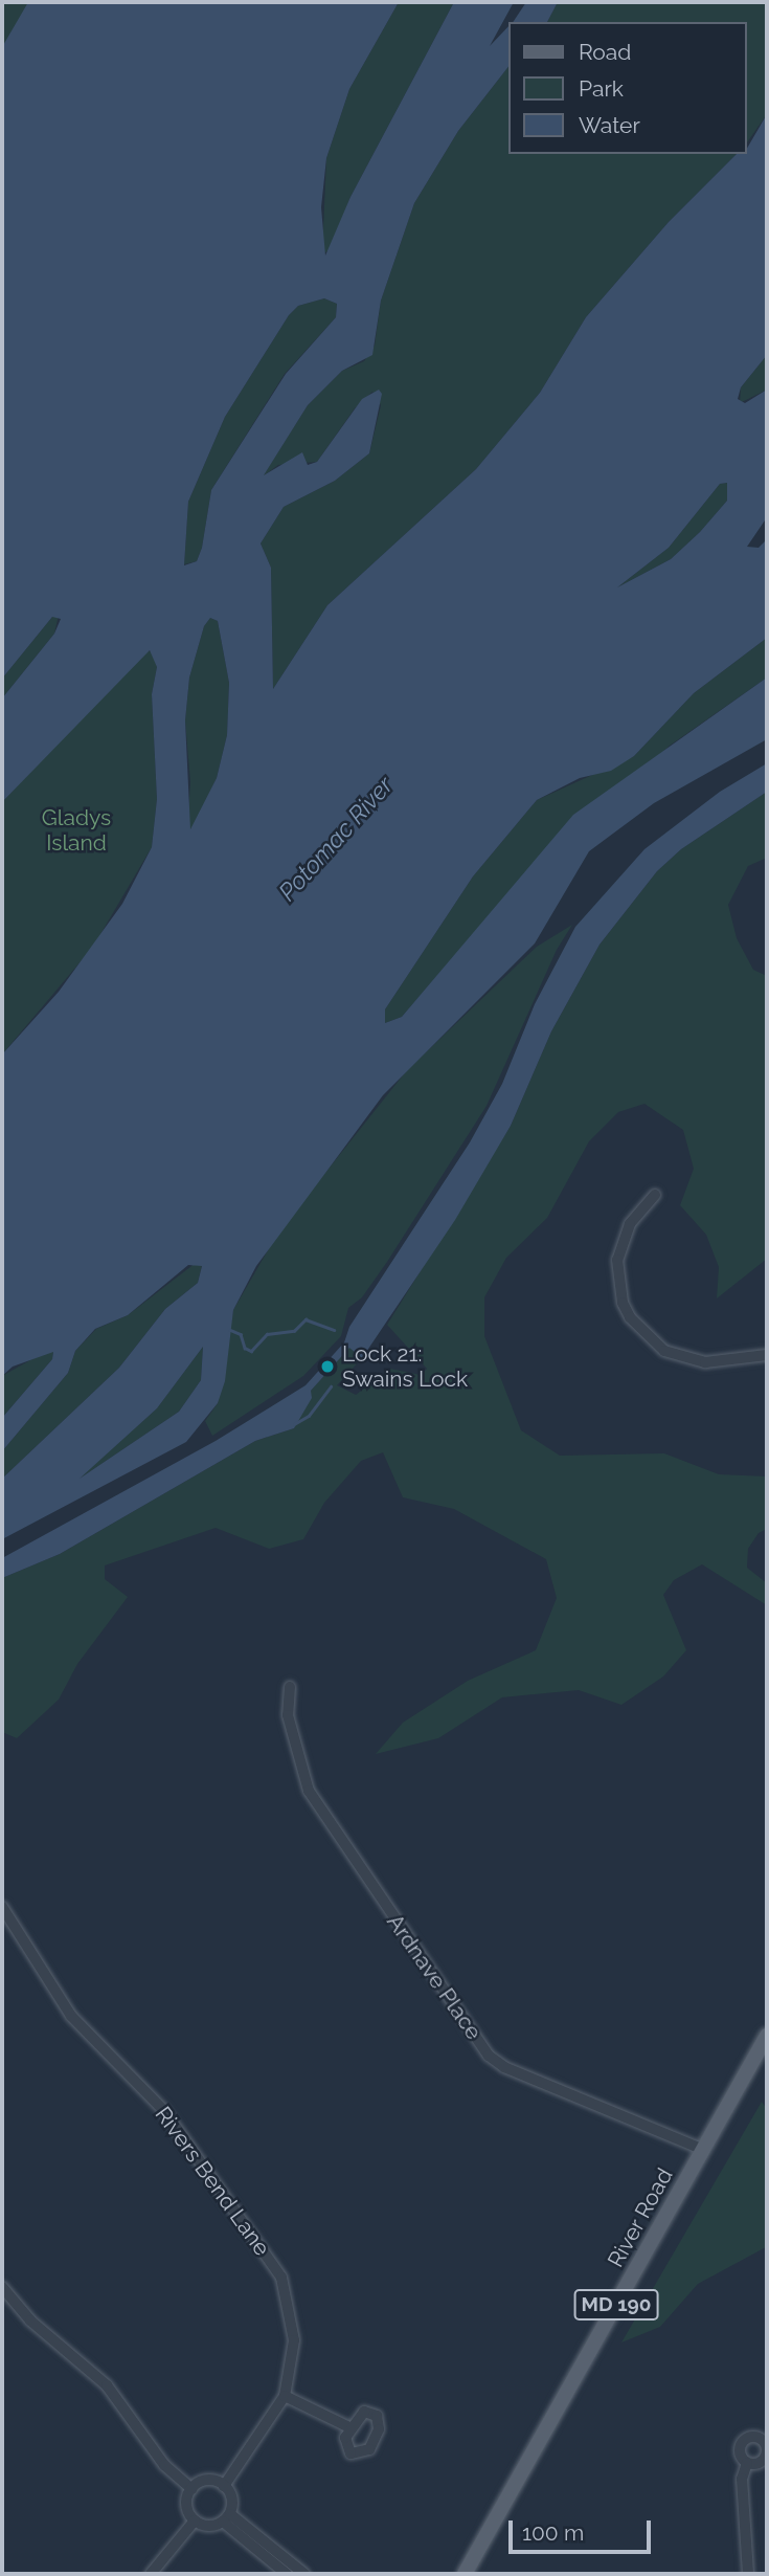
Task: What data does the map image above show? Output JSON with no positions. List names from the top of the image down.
{
  "streets": {
    "main road": ["River Road", "MD 190"],
    "street": ["Ardnave Place", "Rivers Bend Lane"]
  },
  "crossings": [
    ["Ardnave Place", "River Road"]
  ],
  "water": ["Potomac River"],
  "parks": ["Gladys Island"],
  "places": ["Lock 21: Swains Lock"],
  "legend": ["Road", "Park", "Water"],
  "scale_bar": "100 m"
}
